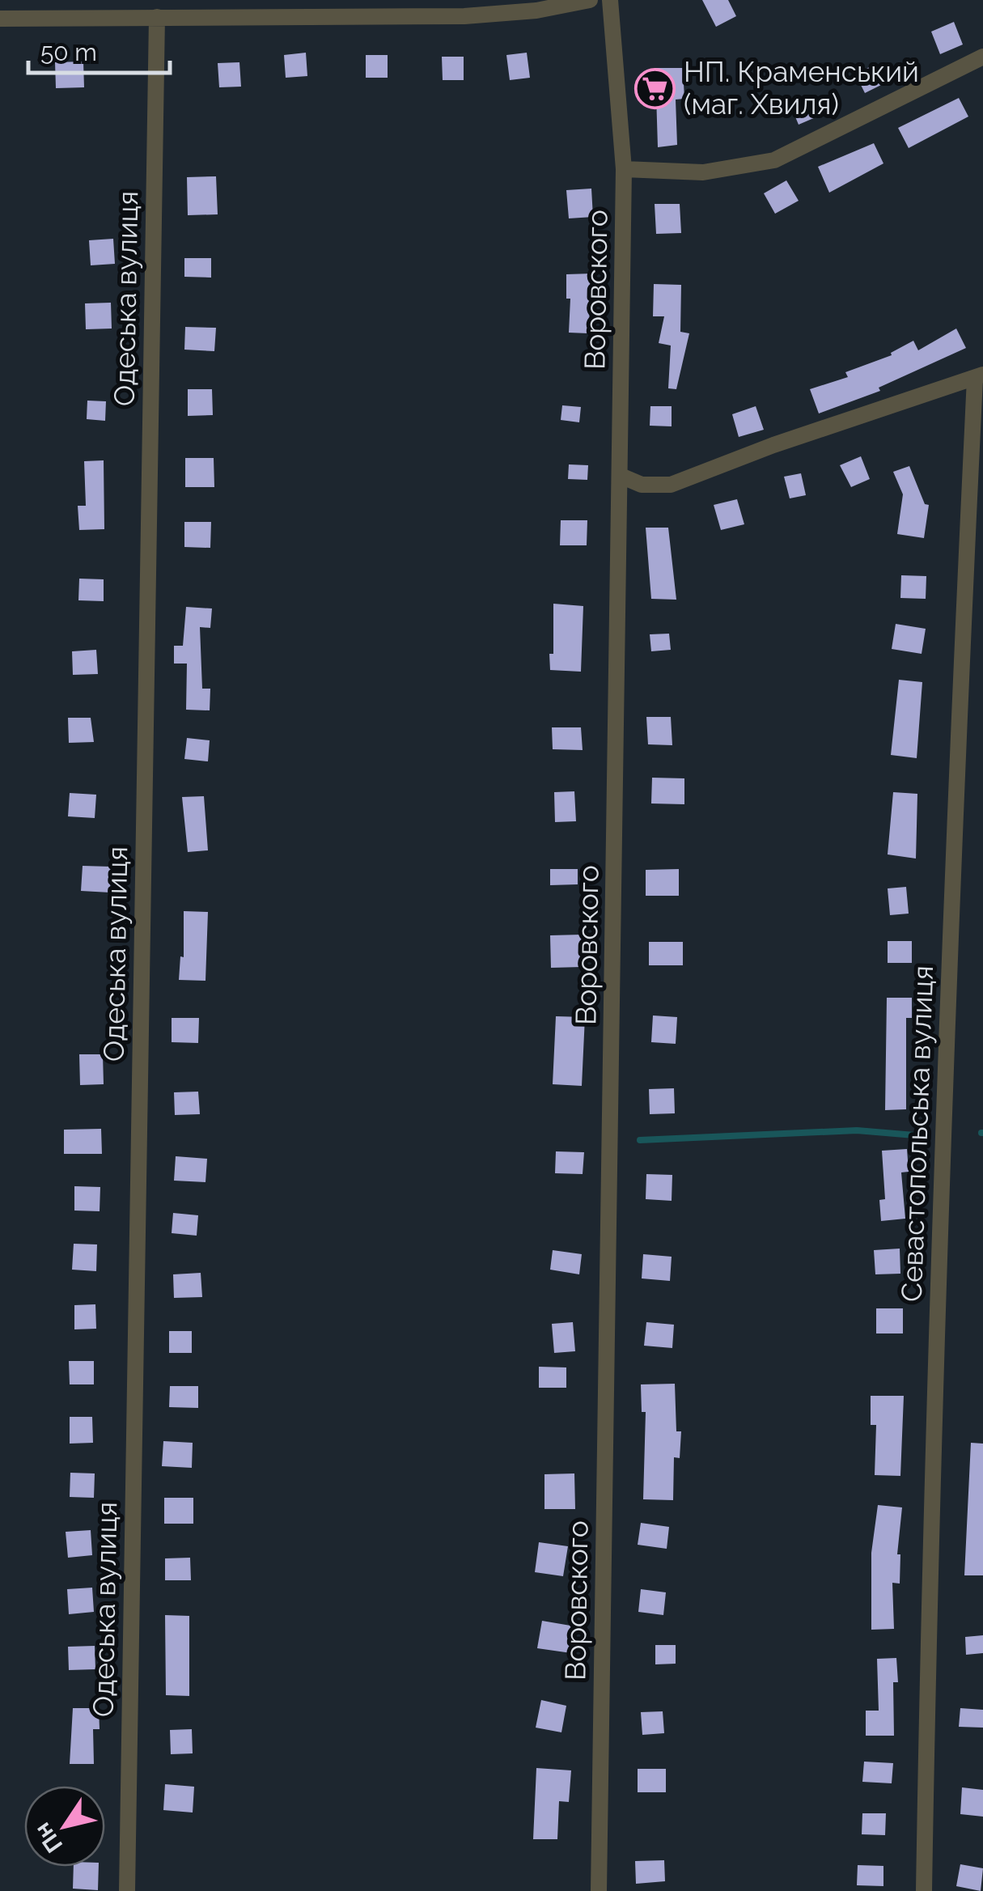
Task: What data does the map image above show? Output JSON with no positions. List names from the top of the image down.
{
  "streets": {
    "street": ["Воровского", "Одеська вулиця", "Севастопольська вулиця"]
  },
  "places": {
    "supermarket": ["НП. Краменський (маг. Хвиля)"]
  },
  "scale_bar": "50 m",
  "north": "bottom left"
}
